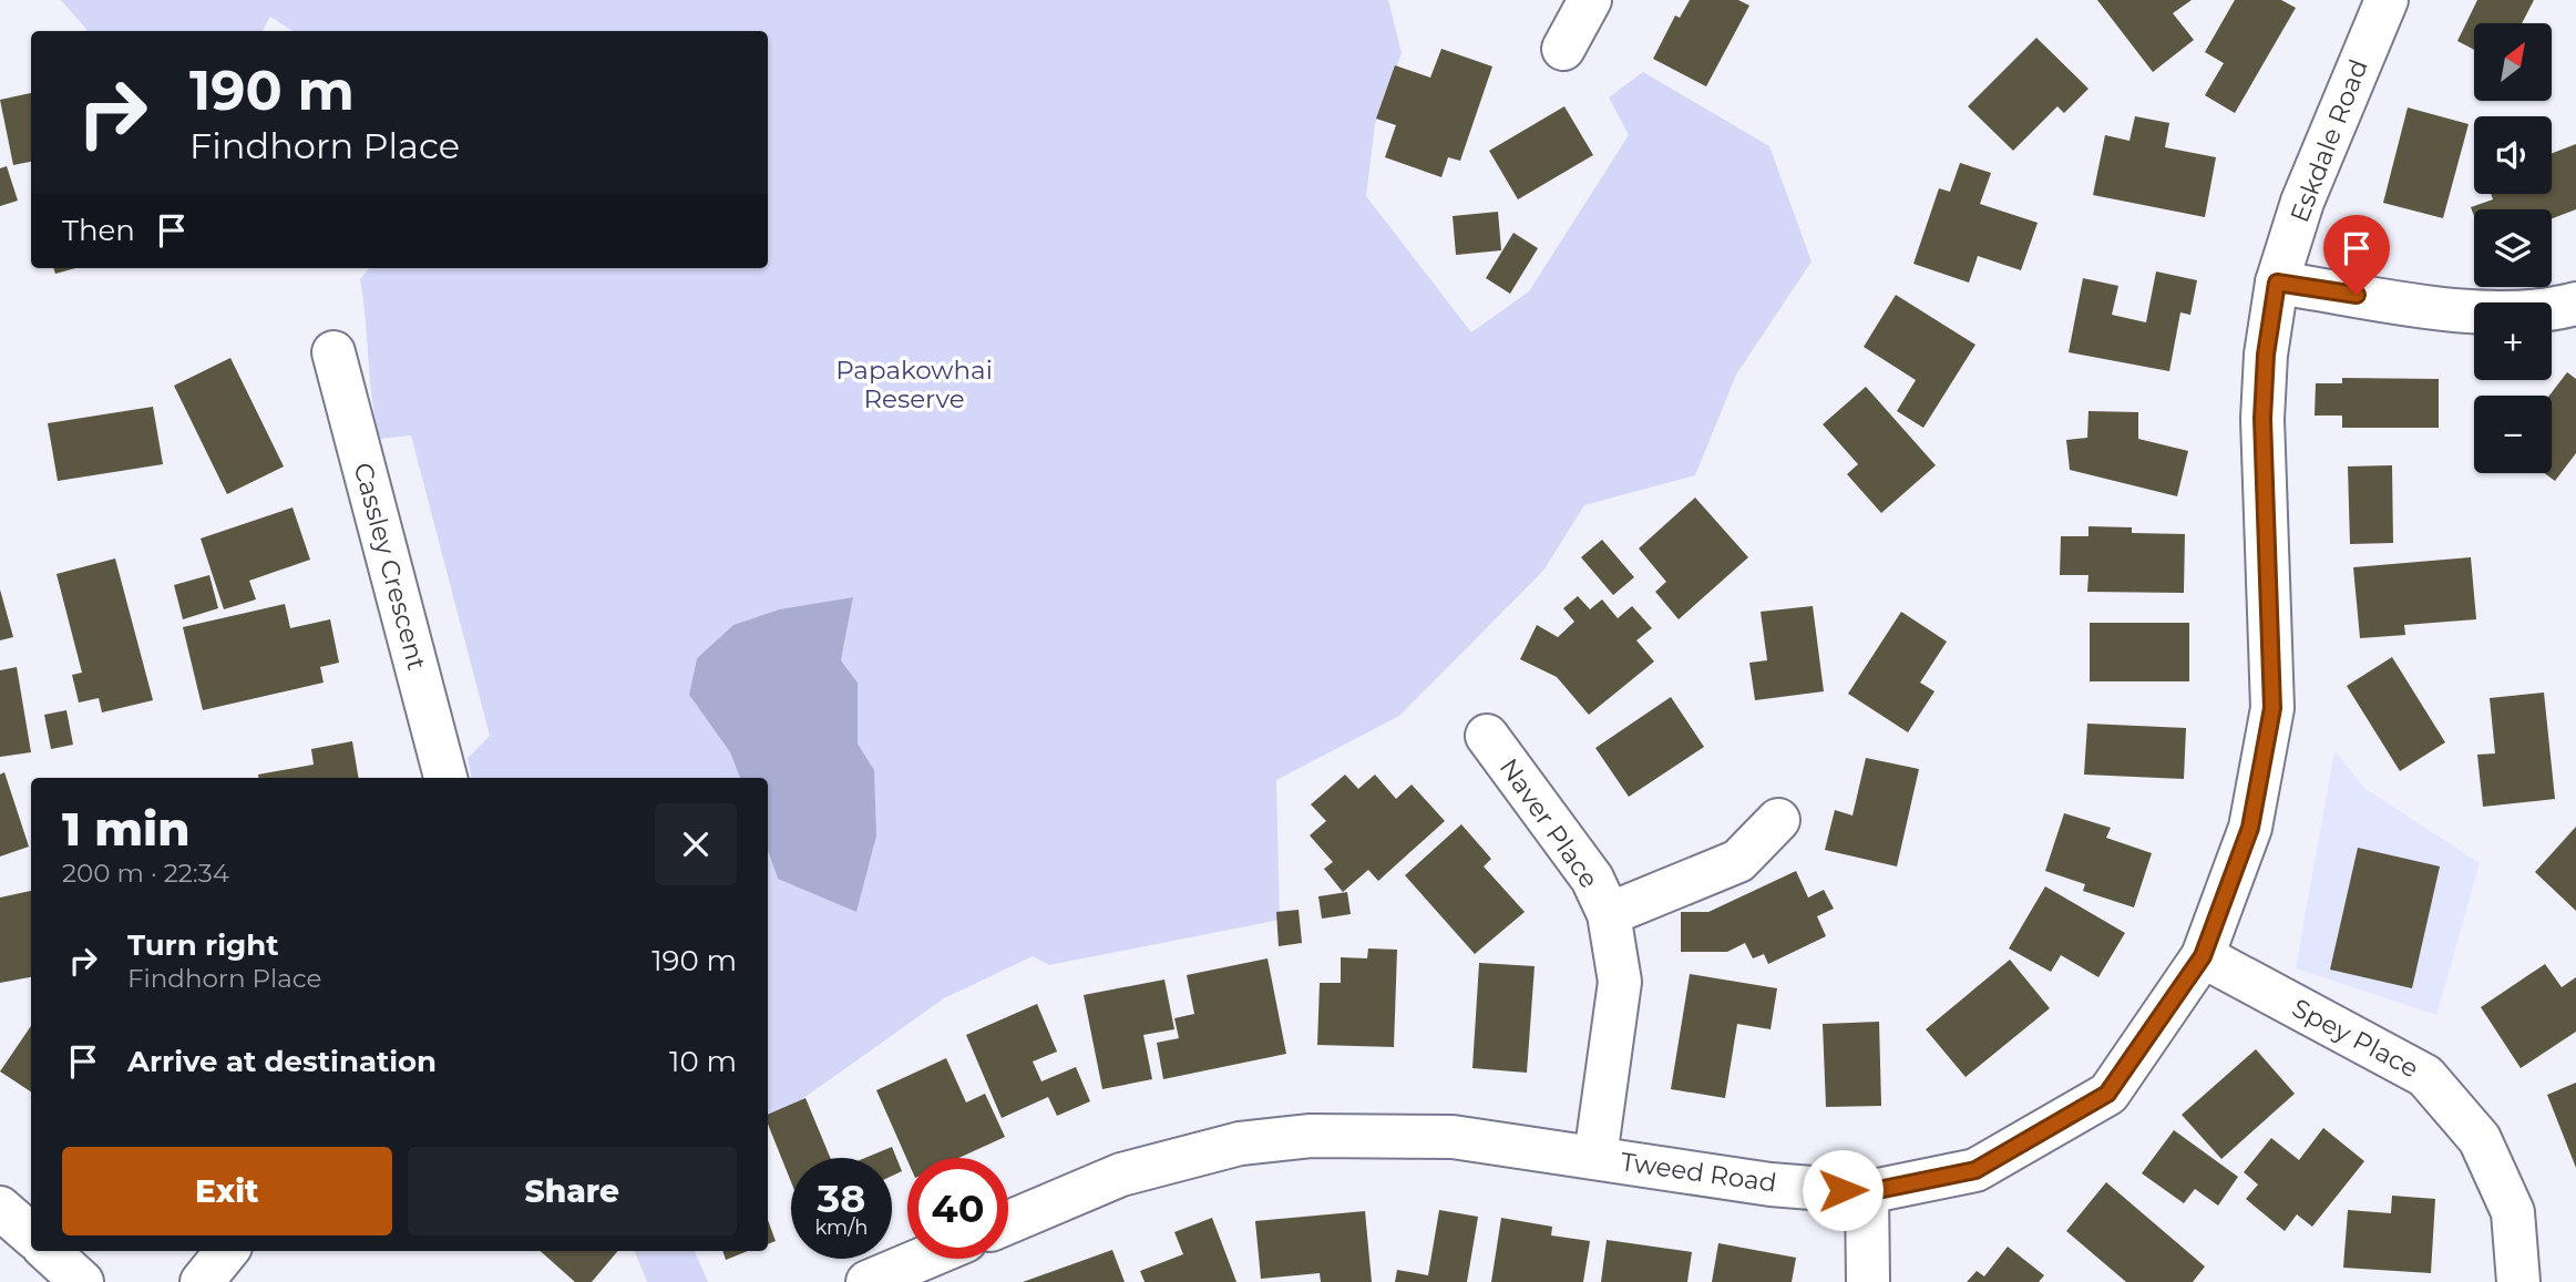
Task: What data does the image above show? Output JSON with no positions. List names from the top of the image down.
{
  "streets": {
    "street": [
      "Eskdale Road",
      "Cassley Crescent",
      "Naver Place",
      "Spey Place",
      "Tweed Road"
    ]
  },
  "crossings": [
    ["Eskdale Road", "Tweed Road"],
    ["Naver Place", "Tweed Road"],
    ["Spey Place", "Tweed Road"]
  ],
  "parks": ["Papakowhai Reserve"],
  "north": "top right",
  "page": {
    "map_buttons": ["+", "−"],
    "turn": ["190 m", "Findhorn Place"],
    "then": "Then",
    "heading": ["1 min", "200 m · 22:34"],
    "list": [
      {
        "name": "Turn right",
        "note": "Findhorn Place",
        "value": "190 m"
      },
      {
        "name": "Arrive at destination",
        "value": "10 m"
      }
    ],
    "buttons": ["Exit", "Share"],
    "speed": "38 km/h",
    "limit": "40"
  }
}
